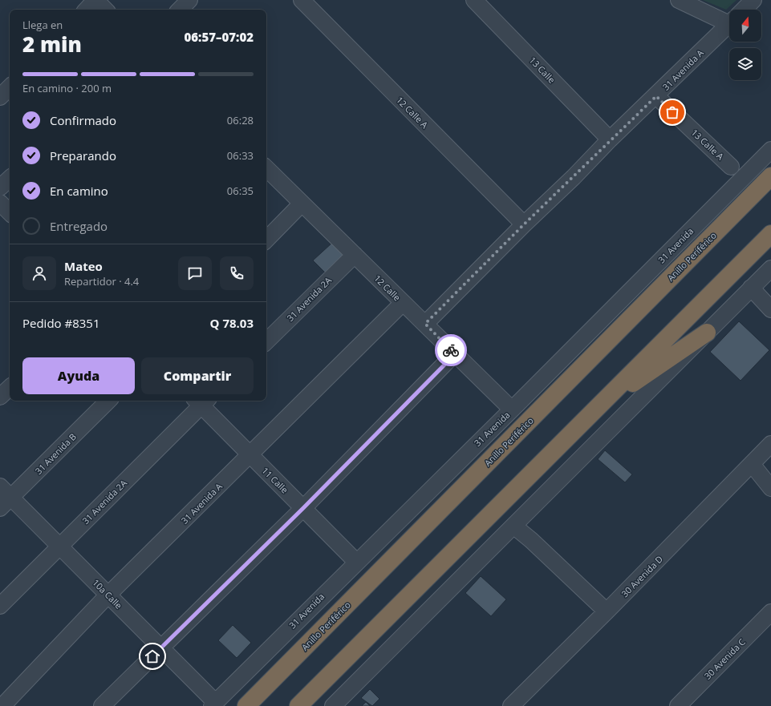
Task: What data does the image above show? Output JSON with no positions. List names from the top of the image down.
{
  "streets": {
    "highway": ["Anillo Periférico"],
    "street": [
      "13 Calle",
      "31 Avenida A",
      "12 Calle A",
      "13 Calle A",
      "31 Avenida",
      "12 Calle",
      "31 Avenida 2A",
      "31 Avenida B",
      "11 Calle",
      "30 Avenida D",
      "10a Calle",
      "30 Avenida C"
    ]
  },
  "crossings": [
    ["13 Calle", "31 Avenida A"],
    ["31 Avenida A", "12 Calle A"],
    ["31 Avenida A", "13 Calle A"],
    ["31 Avenida A", "12 Calle"],
    ["31 Avenida A", "11 Calle"],
    ["31 Avenida A", "10a Calle"],
    ["31 Avenida", "12 Calle"],
    ["31 Avenida", "11 Calle"],
    ["31 Avenida", "10a Calle"],
    ["12 Calle", "31 Avenida 2A"],
    ["31 Avenida 2A", "11 Calle"],
    ["31 Avenida 2A", "10a Calle"],
    ["31 Avenida B", "10a Calle"]
  ],
  "north": "top",
  "page": {
    "heading": ["2 min", "Llega en", "06:57–07:02"],
    "panel": [
      "Mateo",
      "Repartidor · 4.4",
      "Pedido #8351",
      "Q 78.03"
    ],
    "bar": "En camino · 200 m",
    "list": [
      ["Confirmado", "06:28"],
      ["Preparando", "06:33"],
      ["En camino", "06:35"],
      "Entregado"
    ],
    "buttons": ["Ayuda", "Compartir"]
  }
}
